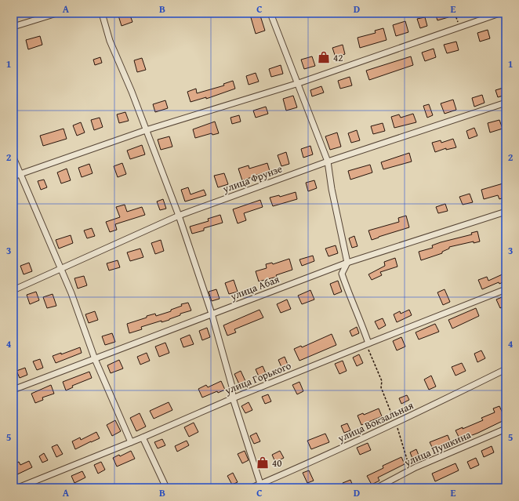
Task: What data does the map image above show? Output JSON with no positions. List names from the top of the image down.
{
  "streets": {
    "street": [
      "улица Фрунзе",
      "улица Абая",
      "улица Горького",
      "улица Вокзальная",
      "улица Пушкина"
    ]
  },
  "places": {
    "shop": ["42", "40"]
  },
  "grid": {
    "columns": [
      "A",
      "B",
      "C",
      "D",
      "E"
    ],
    "rows": [
      "1",
      "2",
      "3",
      "4",
      "5"
    ]
  }
}
